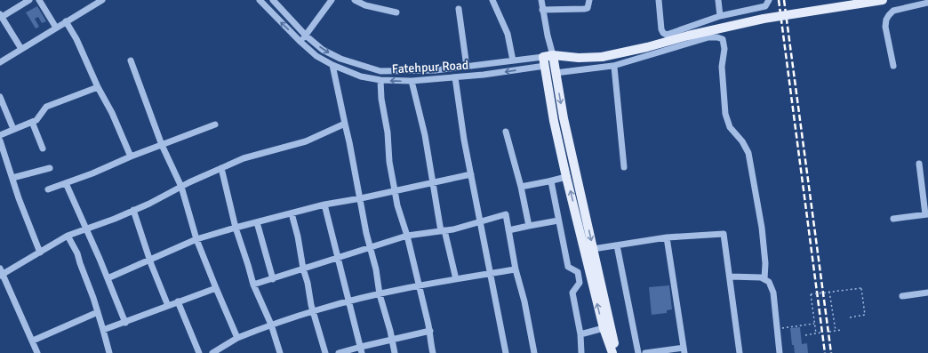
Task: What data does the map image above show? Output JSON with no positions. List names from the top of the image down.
{
  "streets": {
    "street": ["Fatehpur Road"]
  }
}
